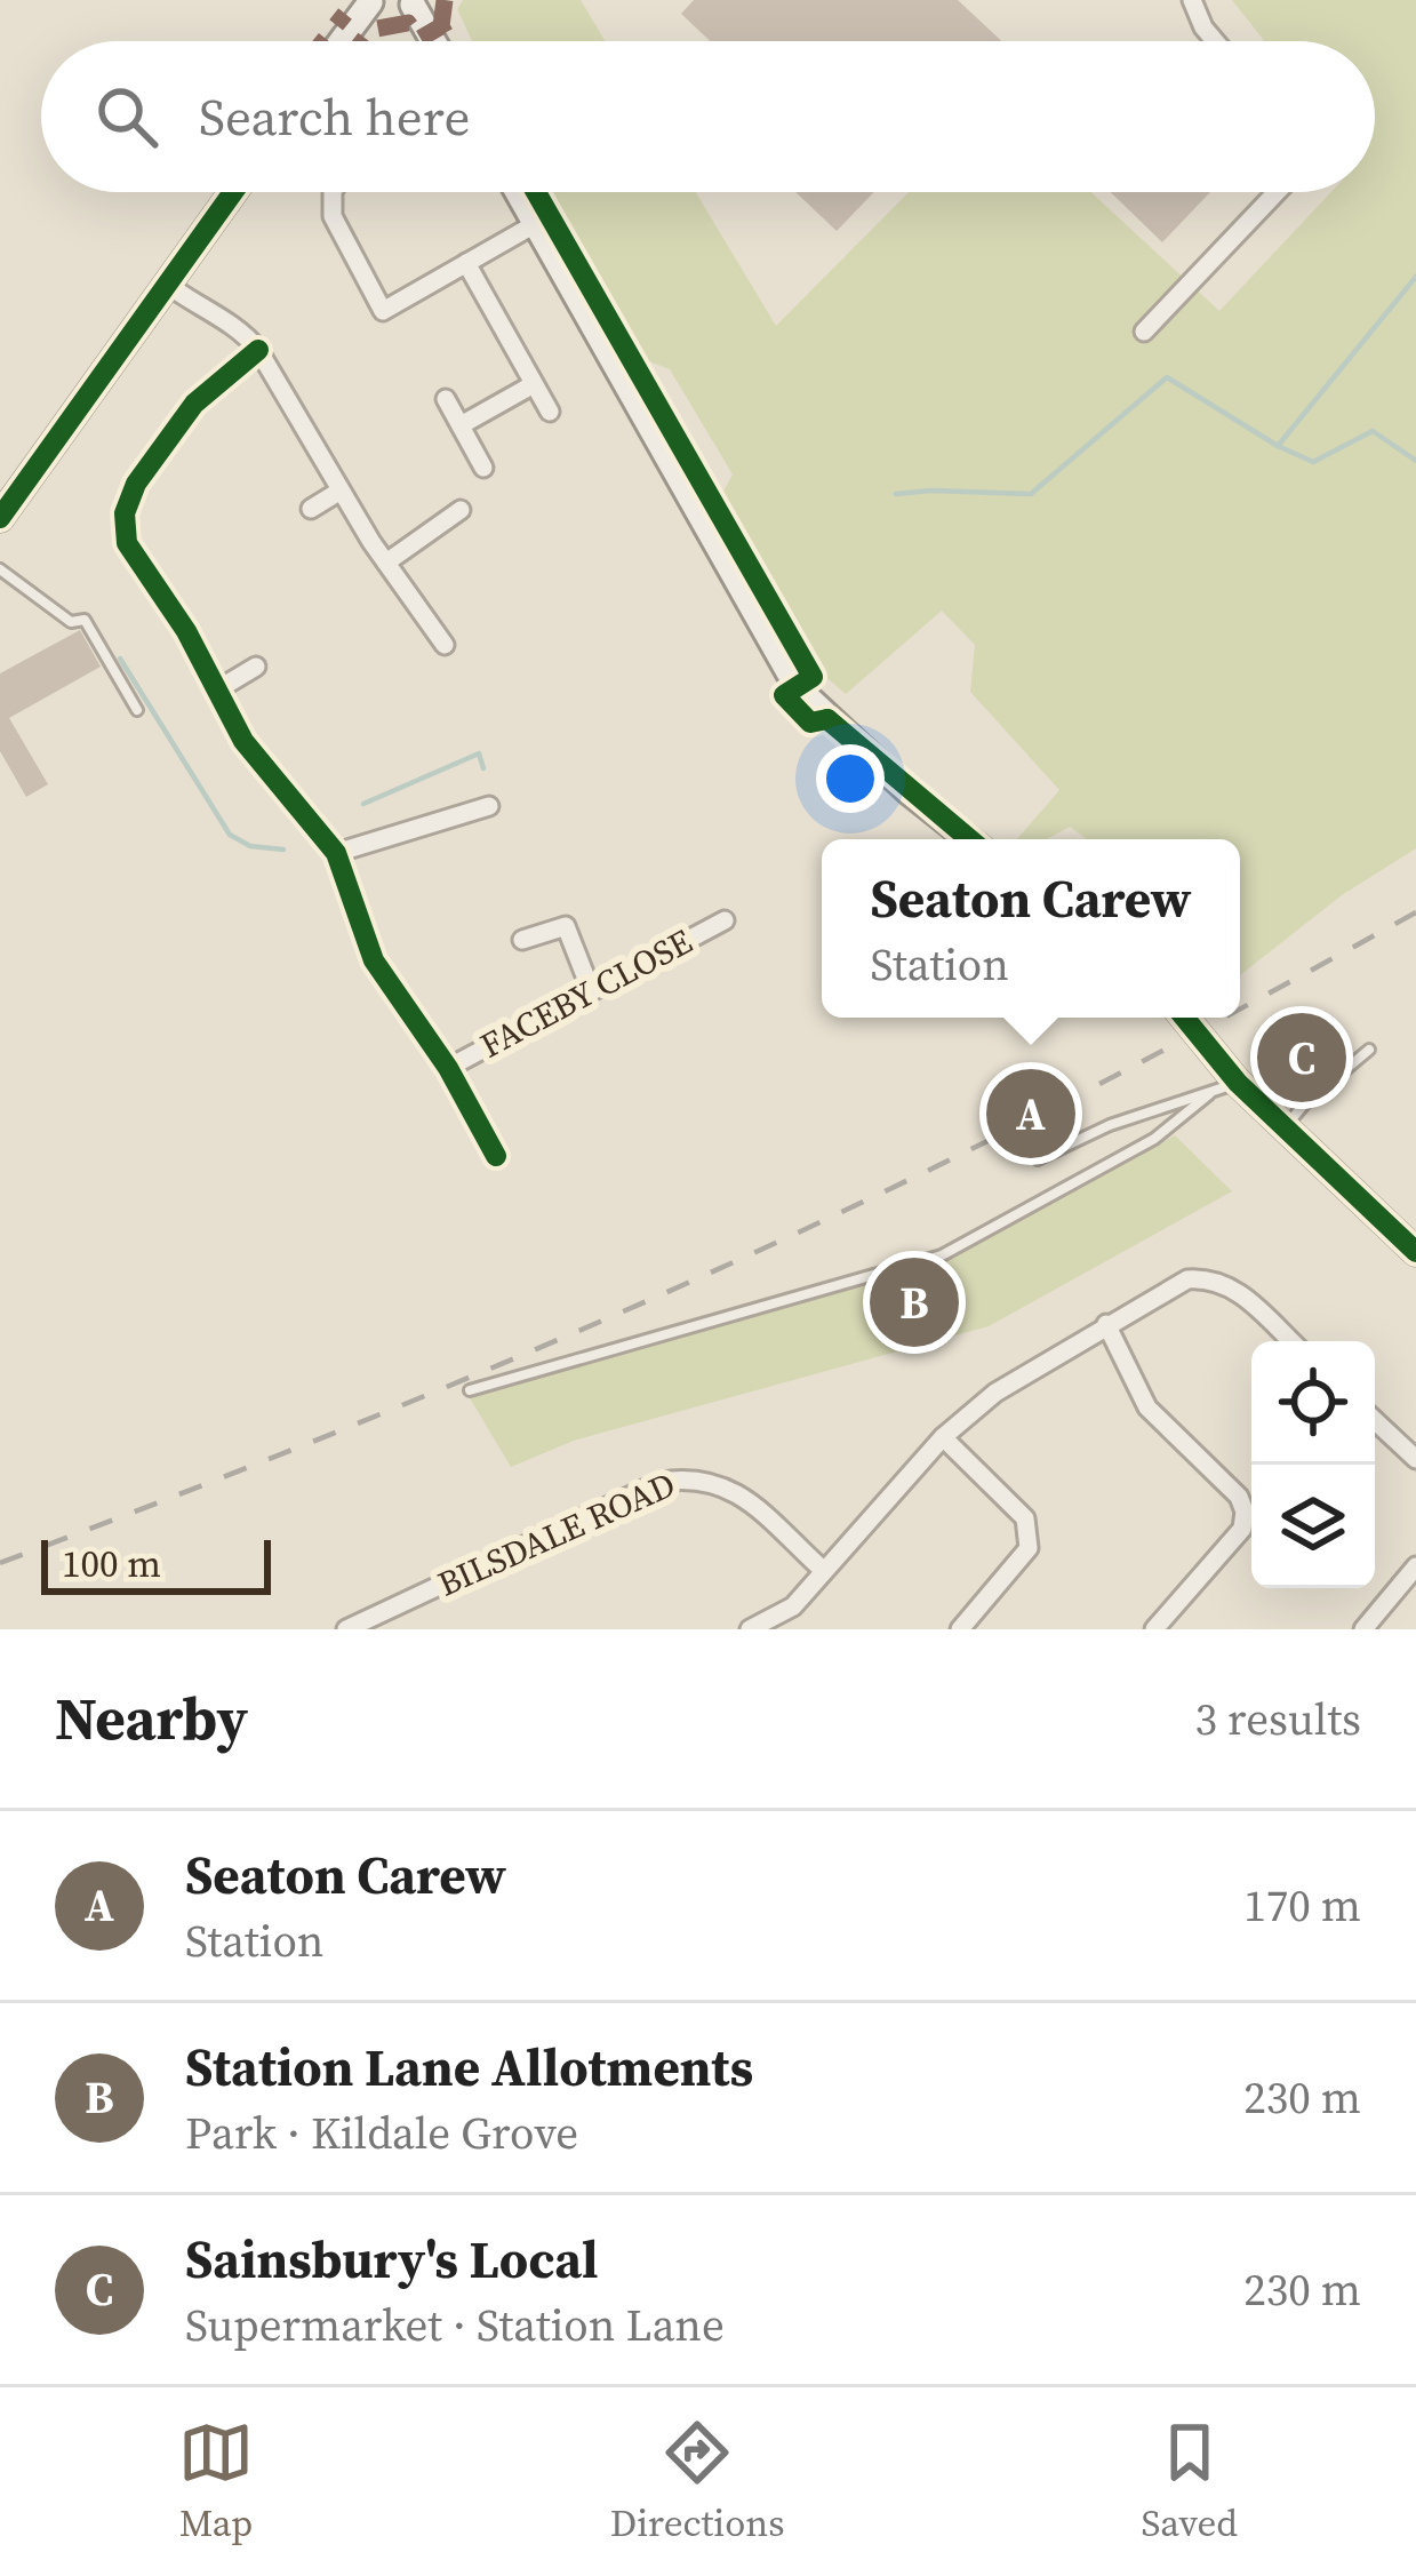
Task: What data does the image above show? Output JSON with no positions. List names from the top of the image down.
{
  "streets": {
    "street": ["FACEBY CLOSE", "BILSDALE ROAD"]
  },
  "scale_bar": "100 m",
  "page": {
    "search": "Search here",
    "popup": ["Seaton Carew", "Station"],
    "pins": ["C", "A", "B"],
    "scale": "100 m",
    "heading": ["Nearby", "3 results"],
    "list": [
      {
        "mark": "A",
        "name": "Seaton Carew",
        "note": "Station",
        "value": "170 m"
      },
      {
        "mark": "B",
        "name": "Station Lane Allotments",
        "note": "Park · Kildale Grove",
        "value": "230 m"
      },
      {
        "mark": "C",
        "name": "Sainsbury's Local",
        "note": "Supermarket · Station Lane",
        "value": "230 m"
      }
    ],
    "nav": ["Map", "Directions", "Saved"]
  }
}
